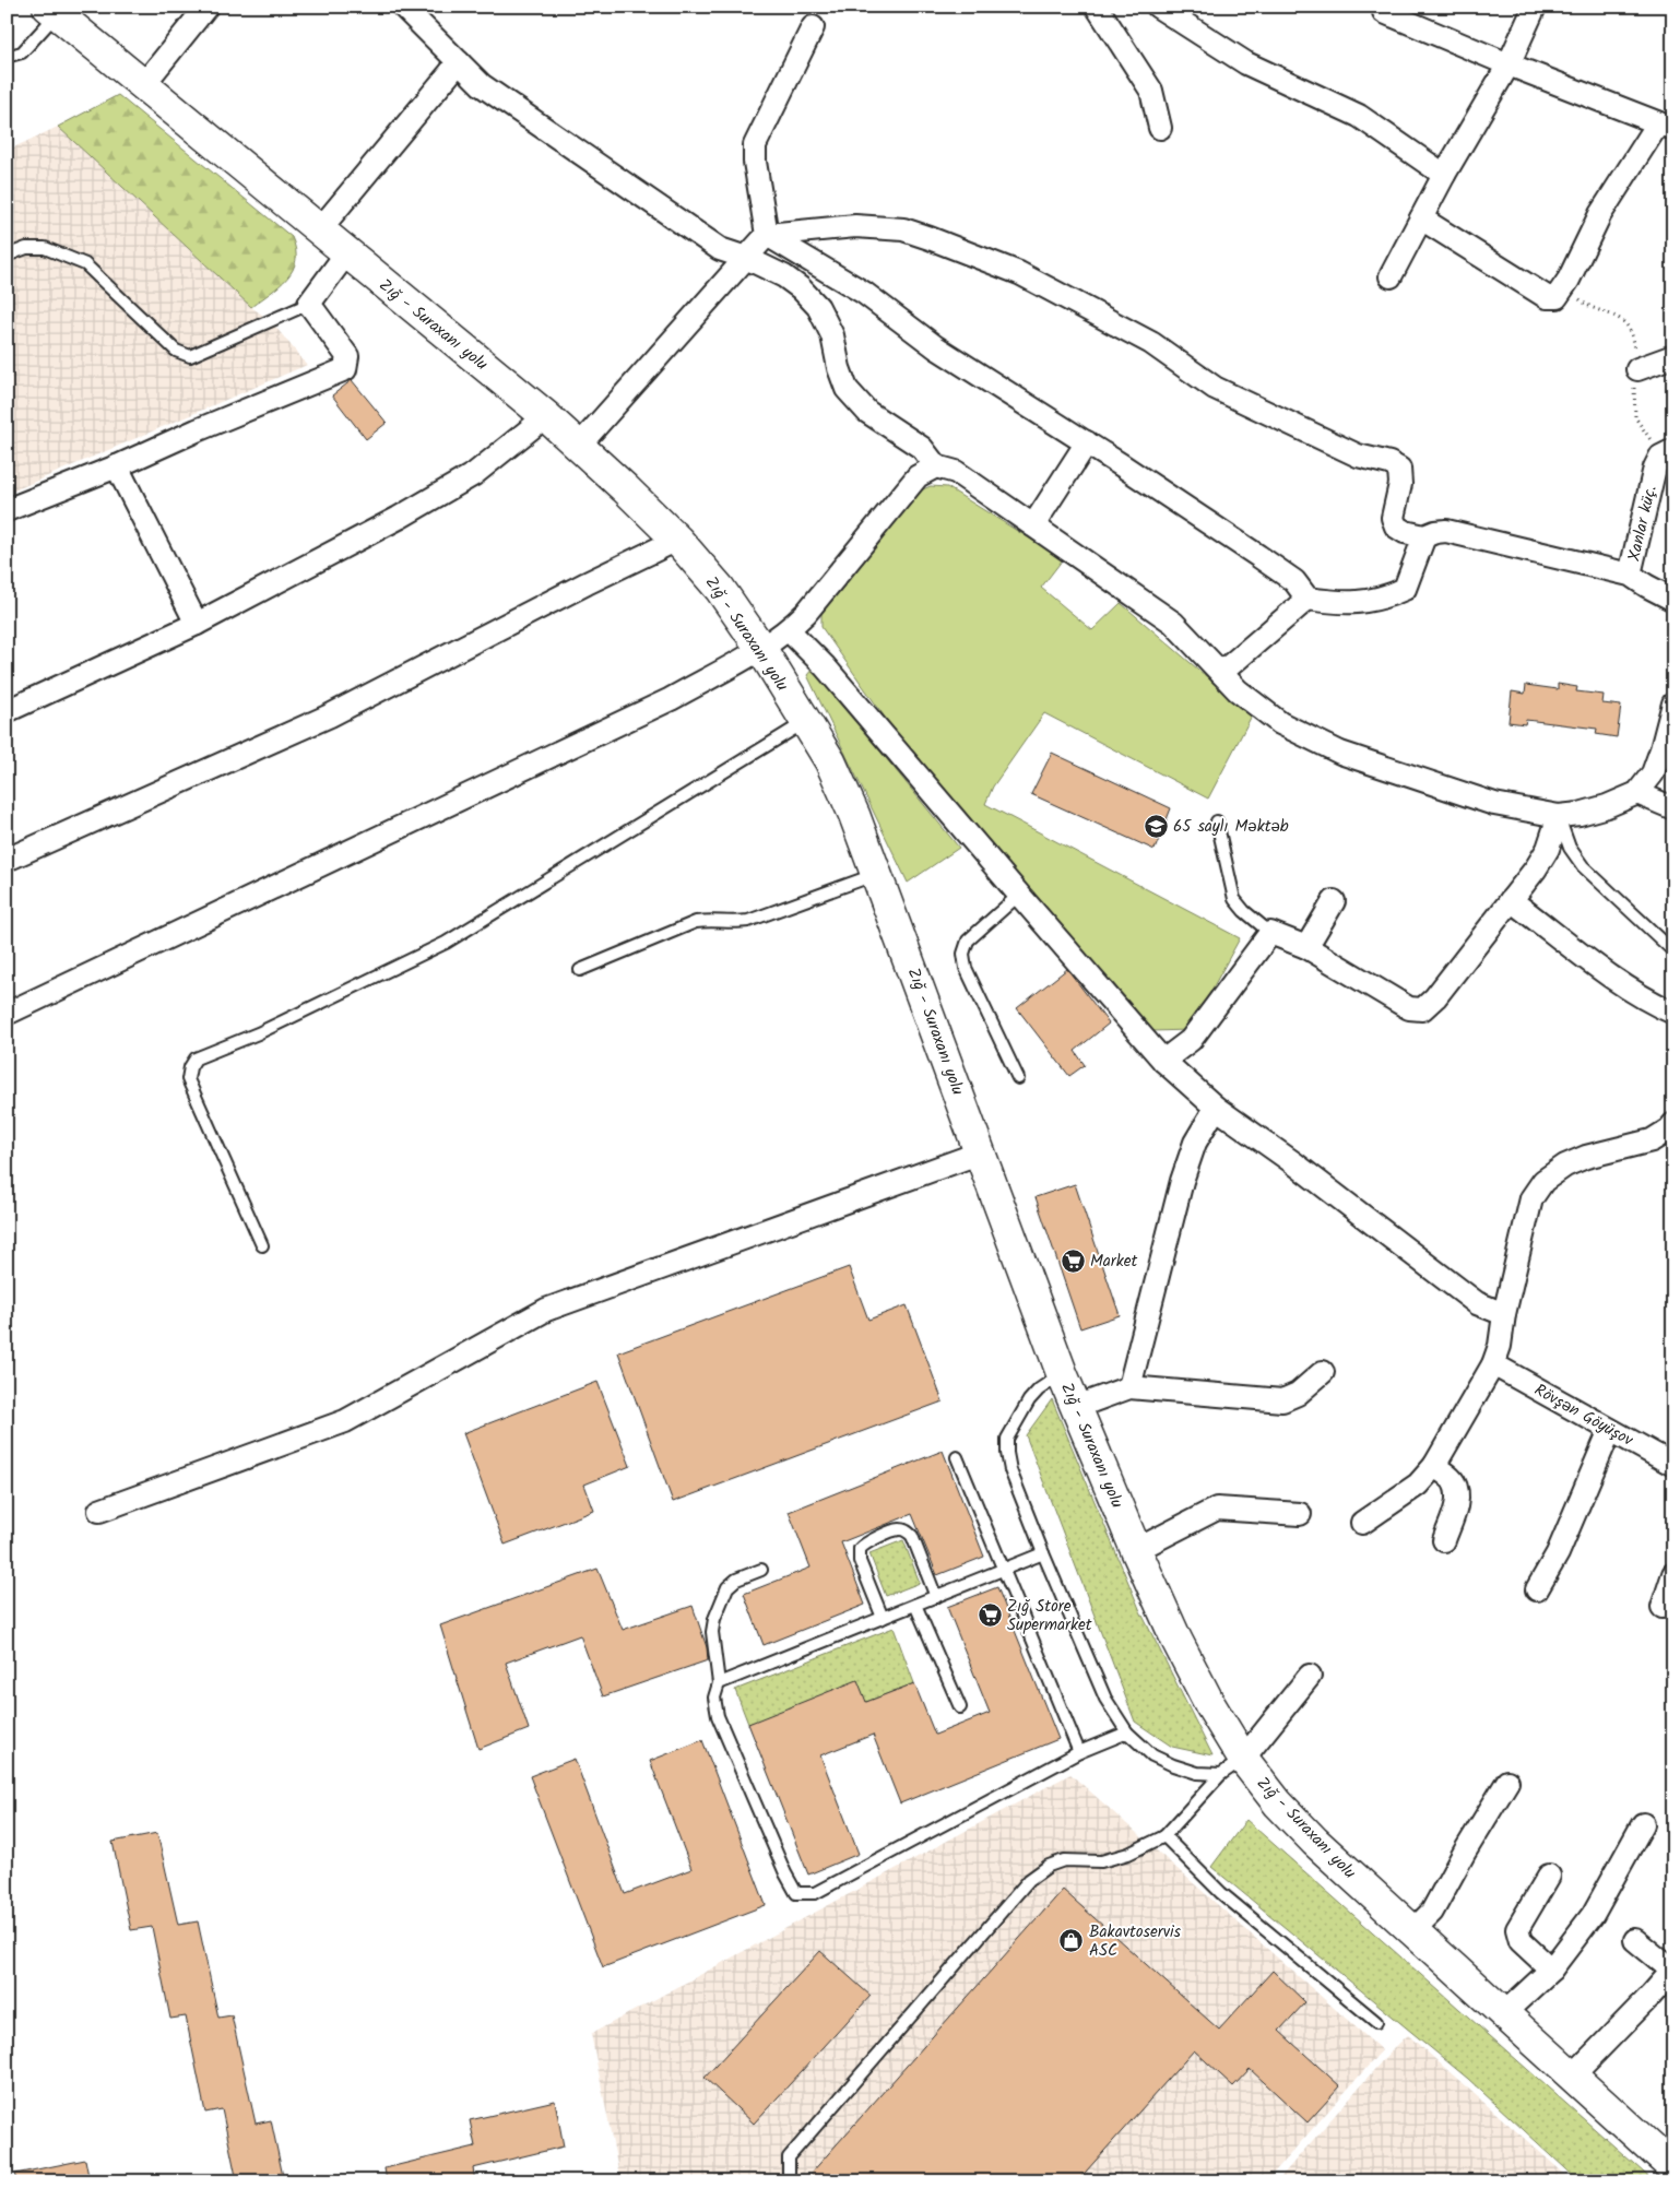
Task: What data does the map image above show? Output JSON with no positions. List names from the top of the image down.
{
  "streets": {
    "main road": ["Zığ - Suraxanı yolu"],
    "street": ["Xanlar küç.", "Rövşən Göyüşov"]
  },
  "places": {
    "school or university": ["65 saylı Məktəb"],
    "supermarket": ["Market", "Zığ Store Supermarket"],
    "shop": ["Bakavtoservis ASC"]
  }
}
